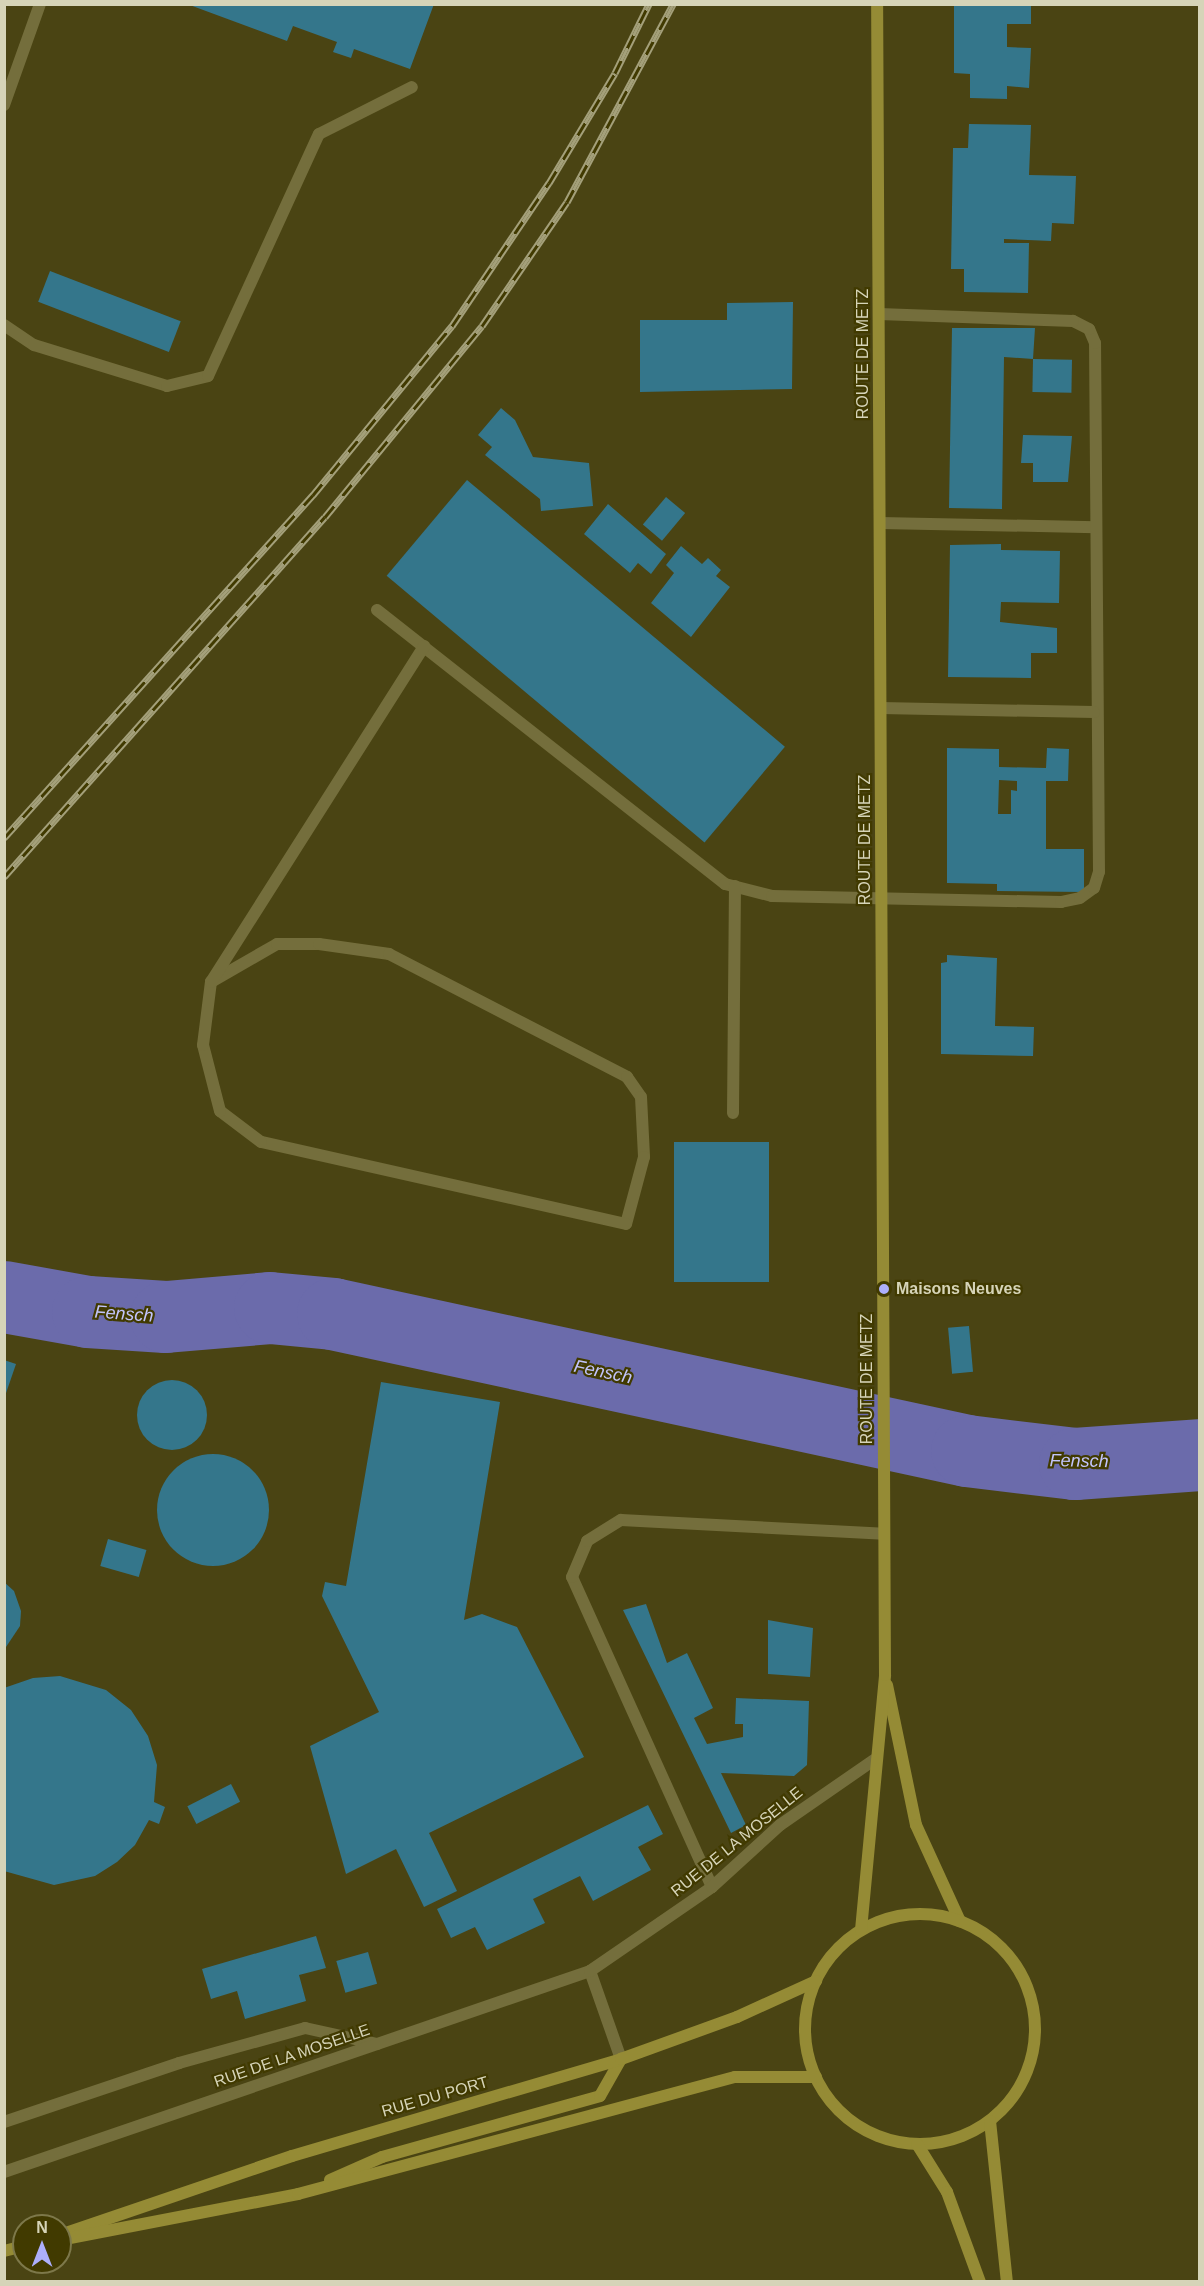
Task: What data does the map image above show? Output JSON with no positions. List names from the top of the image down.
{
  "streets": {
    "main road": ["ROUTE DE METZ", "RUE DU PORT"],
    "street": ["RUE DE LA MOSELLE"]
  },
  "crossings": [
    ["ROUTE DE METZ", "RUE DE LA MOSELLE"]
  ],
  "water": ["Fensch"],
  "places": ["Maisons Neuves"],
  "north": "top"
}
